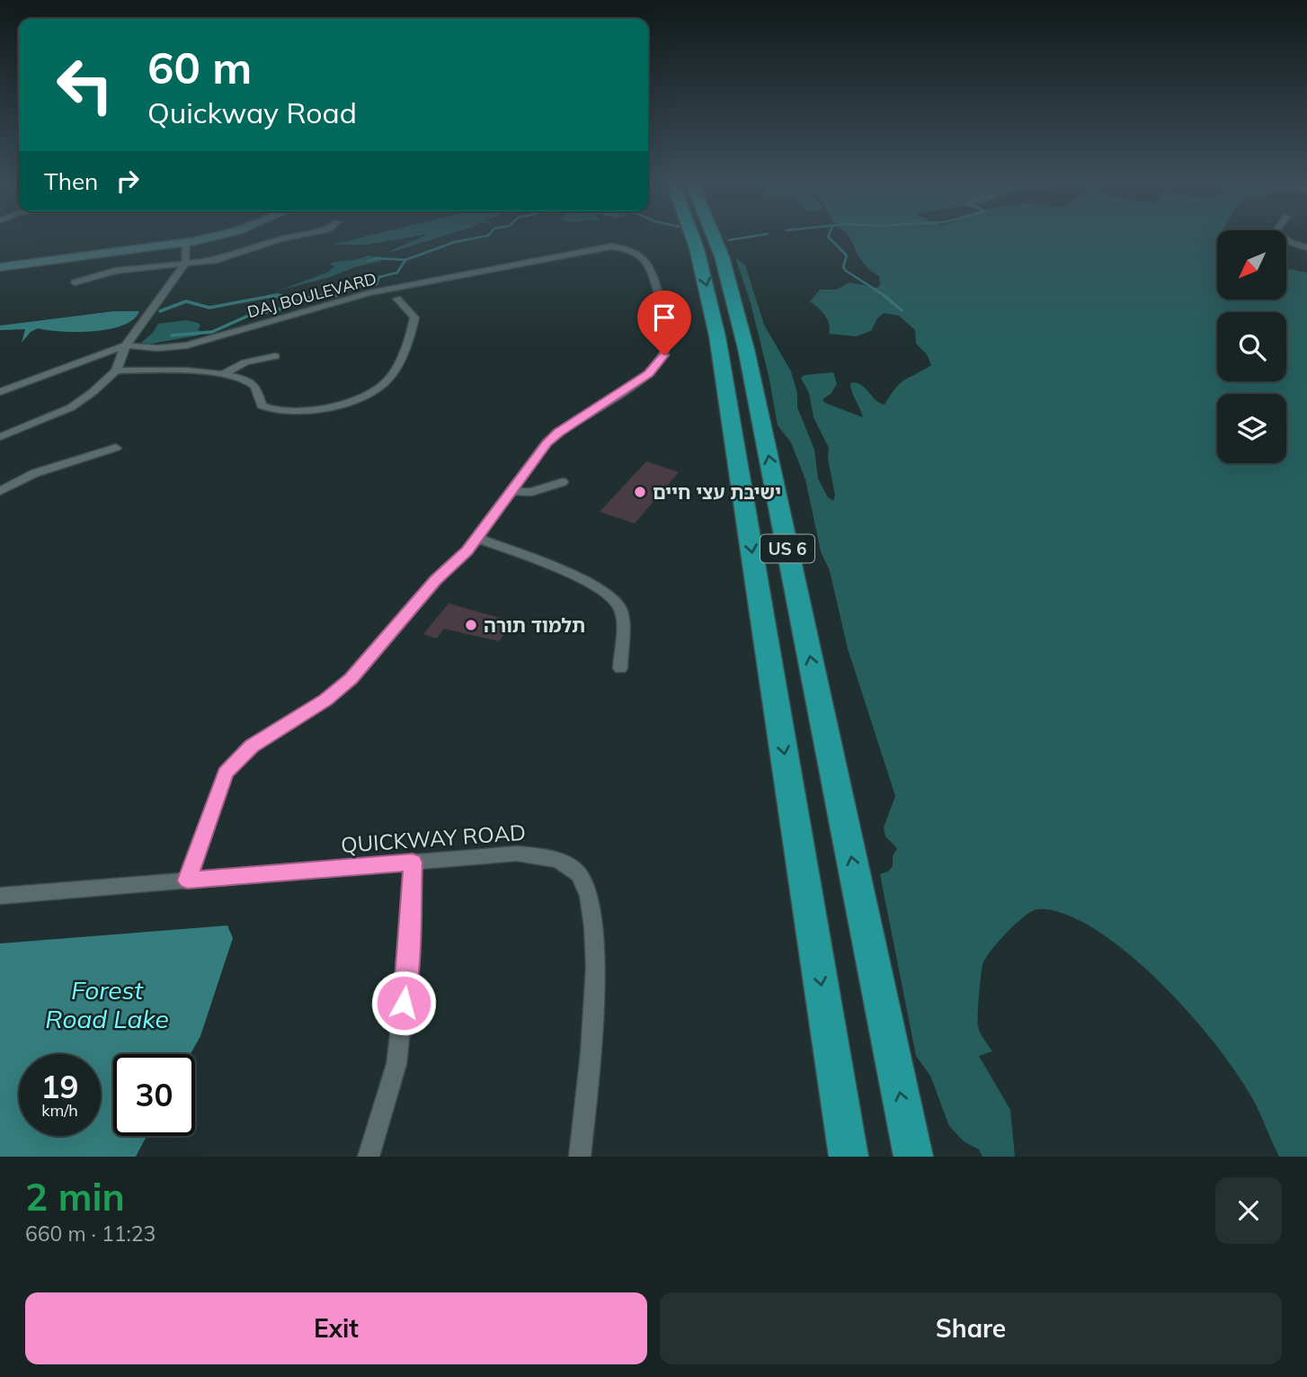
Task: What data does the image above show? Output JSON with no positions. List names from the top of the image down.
{
  "streets": {
    "highway": ["US 6"],
    "street": ["DAJ BOULEVARD", "QUICKWAY ROAD"]
  },
  "water": ["Forest Road Lake"],
  "places": ["ישיבת עצי חיים", "תלמוד תורה"],
  "north": "bottom left",
  "page": {
    "turn": ["60 m", "Quickway Road"],
    "then": "Then",
    "speed": "19 km/h",
    "limit": "30",
    "heading": ["2 min", "660 m · 11:23"],
    "buttons": ["Exit", "Share"]
  }
}
